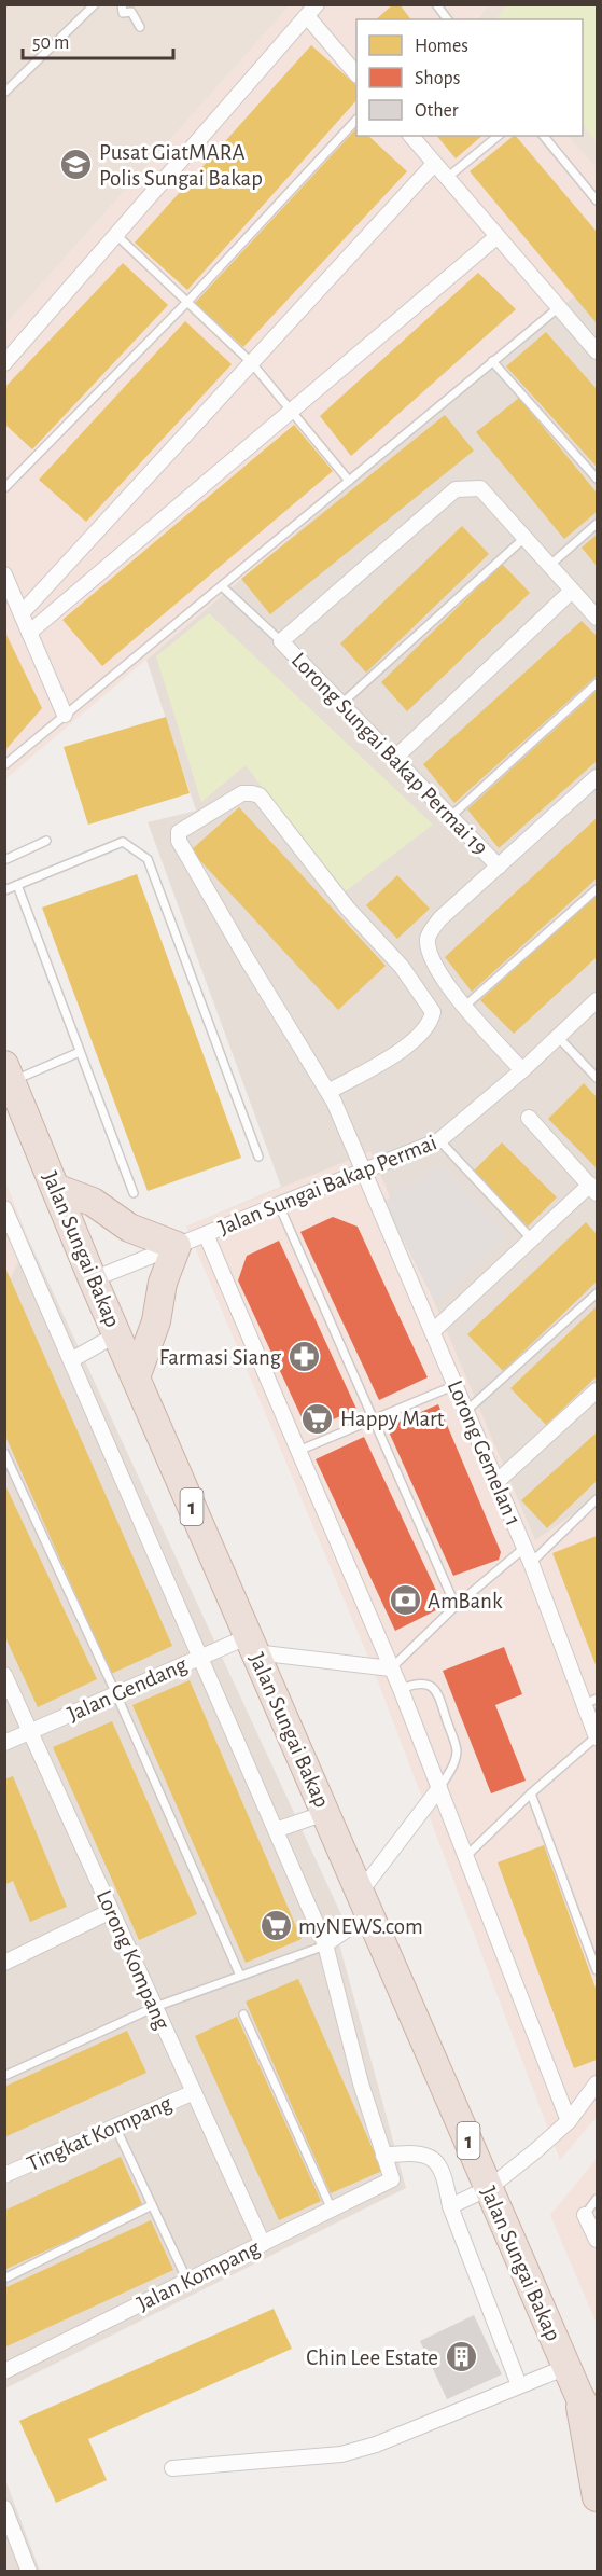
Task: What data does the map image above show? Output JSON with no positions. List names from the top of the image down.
{
  "streets": {
    "highway": ["Jalan Sungai Bakap", "1"],
    "street": [
      "Lorong Sungai Bakap Permai 19",
      "Jalan Sungai Bakap Permai",
      "Lorong Gemelan 1",
      "Jalan Gendang",
      "Lorong Kompang",
      "Tingkat Kompang",
      "Jalan Kompang"
    ]
  },
  "crossings": [
    ["Jalan Sungai Bakap Permai", "Jalan Sungai Bakap"],
    ["Jalan Sungai Bakap Permai", "Lorong Gemelan 1"],
    ["Jalan Sungai Bakap", "Jalan Gendang"],
    ["Jalan Gendang", "Lorong Kompang"],
    ["Lorong Kompang", "Tingkat Kompang"],
    ["Lorong Kompang", "Jalan Kompang"]
  ],
  "places": {
    "school or university": ["Pusat GiatMARA Polis Sungai Bakap"],
    "pharmacy": ["Farmasi Siang"],
    "supermarket": ["Happy Mart", "myNEWS.com"],
    "bank": ["AmBank"],
    "building": ["Chin Lee Estate"]
  },
  "legend": ["Homes", "Shops", "Other"],
  "scale_bar": "50 m"
}
